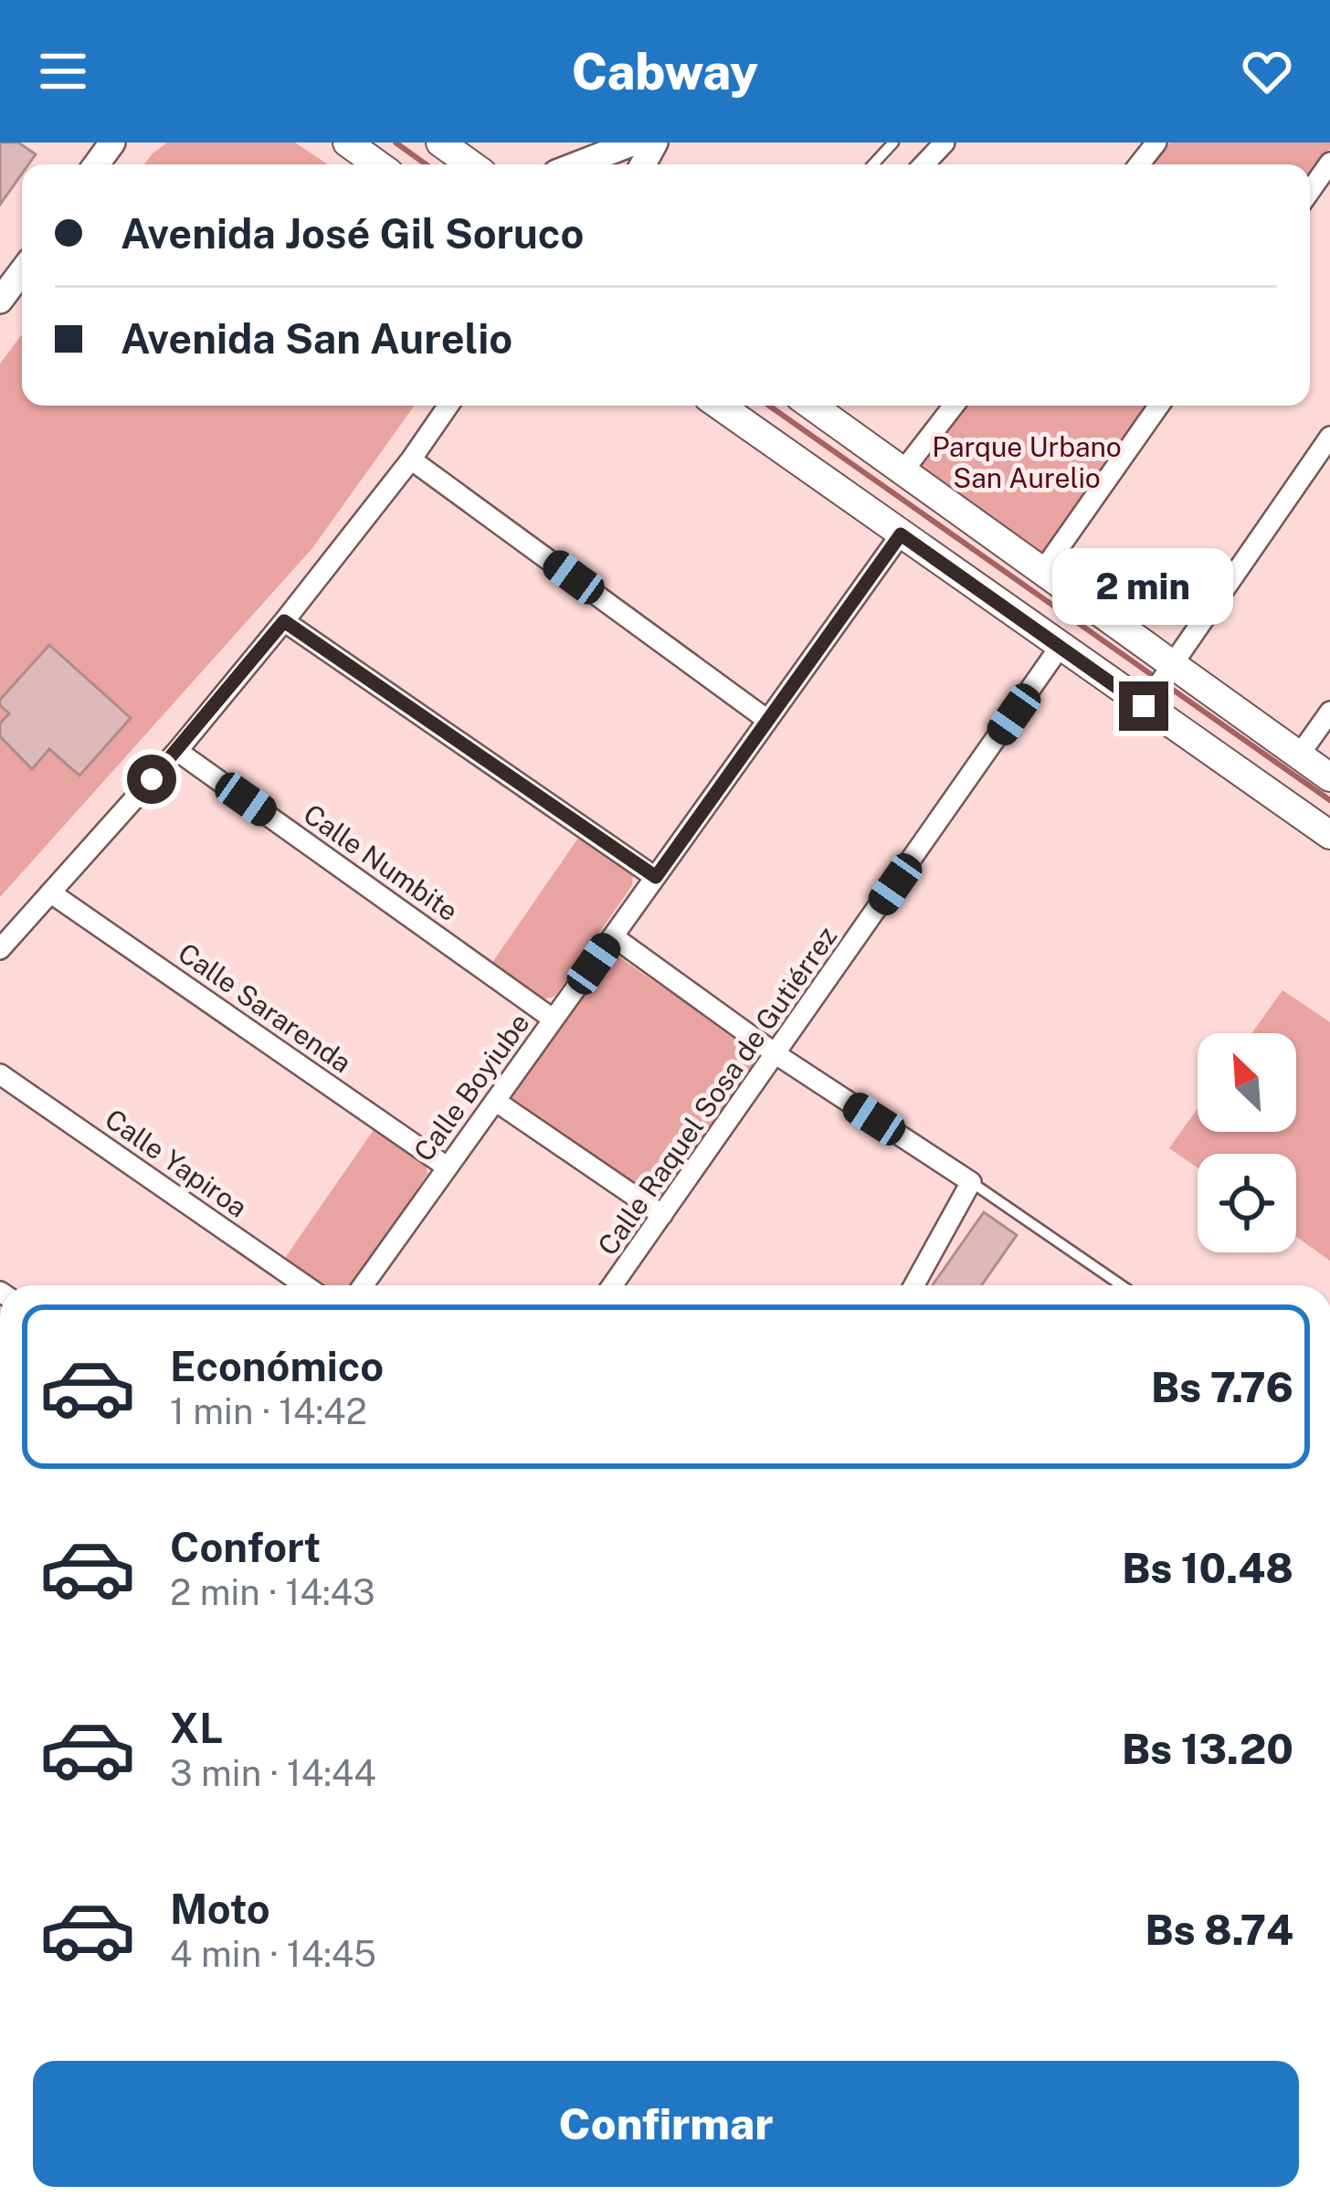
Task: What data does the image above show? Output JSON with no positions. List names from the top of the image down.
{
  "streets": {
    "street": [
      "Calle Numbite",
      "Calle Sararenda",
      "Calle Boyiube",
      "Calle Raquel Sosa de Gutiérrez",
      "Calle Yapiroa"
    ]
  },
  "crossings": [
    ["Calle Numbite", "Calle Boyiube"],
    ["Calle Sararenda", "Calle Boyiube"]
  ],
  "parks": ["Parque Urbano San Aurelio"],
  "north": "top left",
  "page": {
    "header": "Cabway",
    "banner": ["Avenida José Gil Soruco", "Avenida San Aurelio"],
    "bubble": "2 min",
    "list": [
      {
        "name": "Económico",
        "note": "1 min · 14:42",
        "value": "Bs 7.76"
      },
      {
        "name": "Confort",
        "note": "2 min · 14:43",
        "value": "Bs 10.48"
      },
      {
        "name": "XL",
        "note": "3 min · 14:44",
        "value": "Bs 13.20"
      },
      {
        "name": "Moto",
        "note": "4 min · 14:45",
        "value": "Bs 8.74"
      }
    ],
    "buttons": "Confirmar"
  }
}
